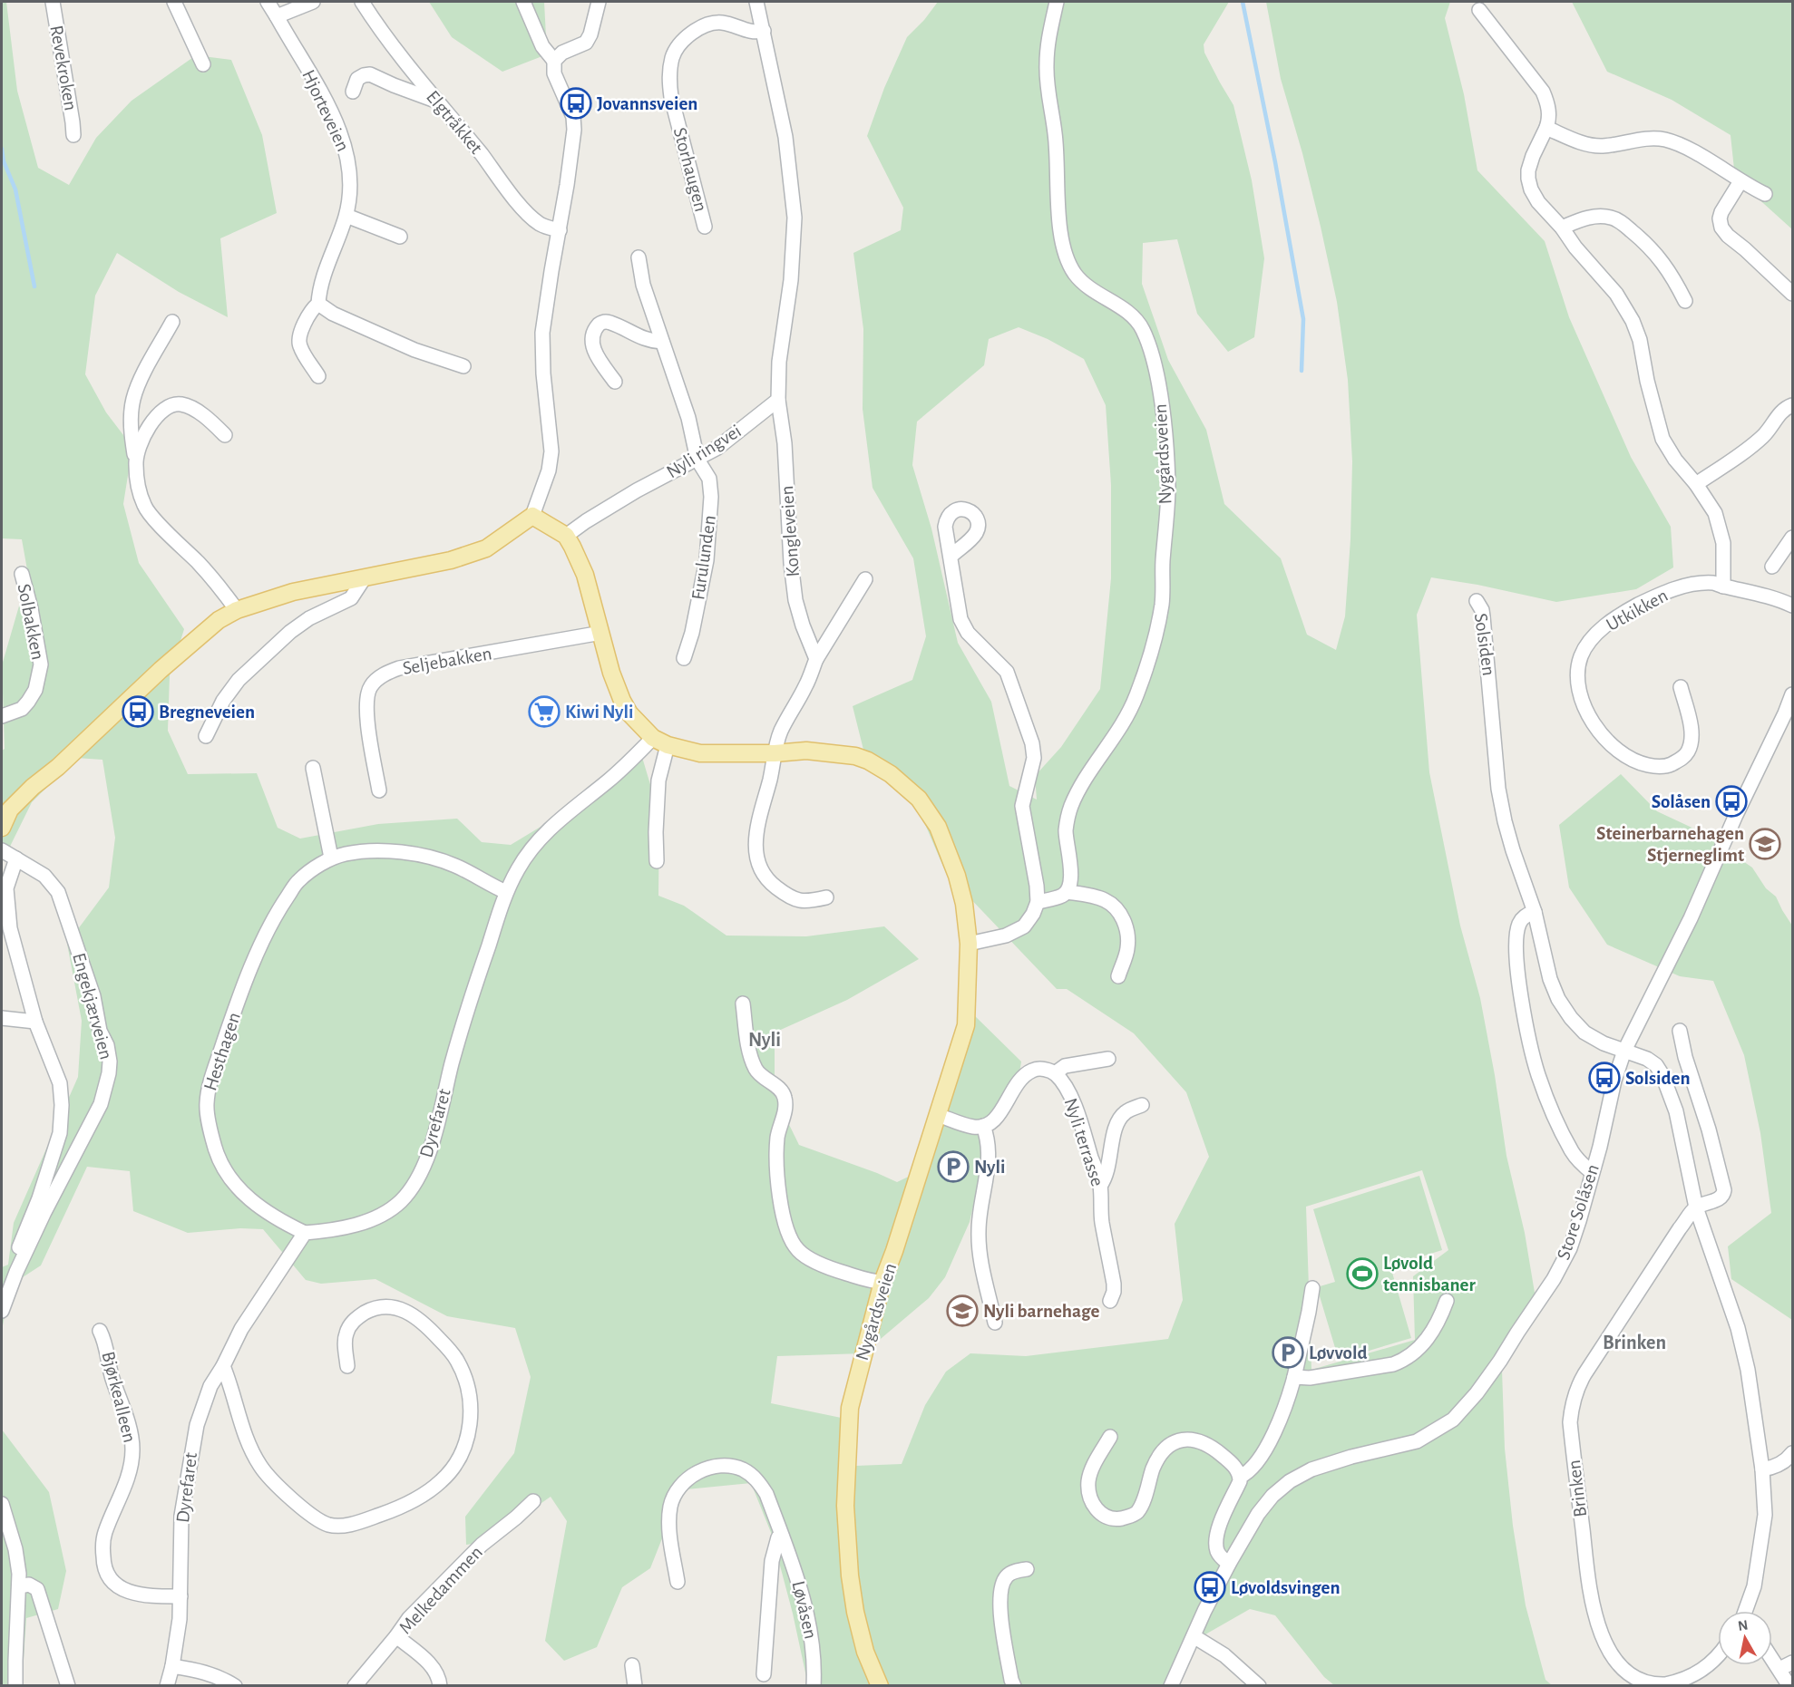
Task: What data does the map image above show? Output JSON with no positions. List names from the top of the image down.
{
  "streets": {
    "main road": ["Nygårdsveien"],
    "street": [
      "Revekroken",
      "Hjorteveien",
      "Elgtråkket",
      "Storhaugen",
      "Nyli ringvei",
      "Kongleveien",
      "Furulunden",
      "Utkikken",
      "Solbakken",
      "Solsiden",
      "Seljebakken",
      "Engekjærveien",
      "Hesthagen",
      "Dyrefaret",
      "Nyli terrasse",
      "Store Solåsen",
      "Bjørkealleen",
      "Brinken",
      "Melkedammen",
      "Løvåsen"
    ]
  },
  "crossings": [
    ["Nyli ringvei", "Kongleveien"],
    ["Nyli ringvei", "Furulunden"],
    ["Nygårdsveien", "Dyrefaret"],
    ["Solsiden", "Store Solåsen"],
    ["Hesthagen", "Dyrefaret"],
    ["Dyrefaret", "Bjørkealleen"]
  ],
  "districts": ["Nyli", "Brinken"],
  "places": {
    "bus stop": [
      "Jovannsveien",
      "Bregneveien",
      "Solåsen",
      "Solsiden",
      "Løvoldsvingen"
    ],
    "supermarket": ["Kiwi Nyli"],
    "school or university": ["Steinerbarnehagen Stjerneglimt", "Nyli barnehage"],
    "parking": ["Nyli", "Løvvold"],
    "sports": ["Løvold tennisbaner"]
  },
  "north": "top"
}
